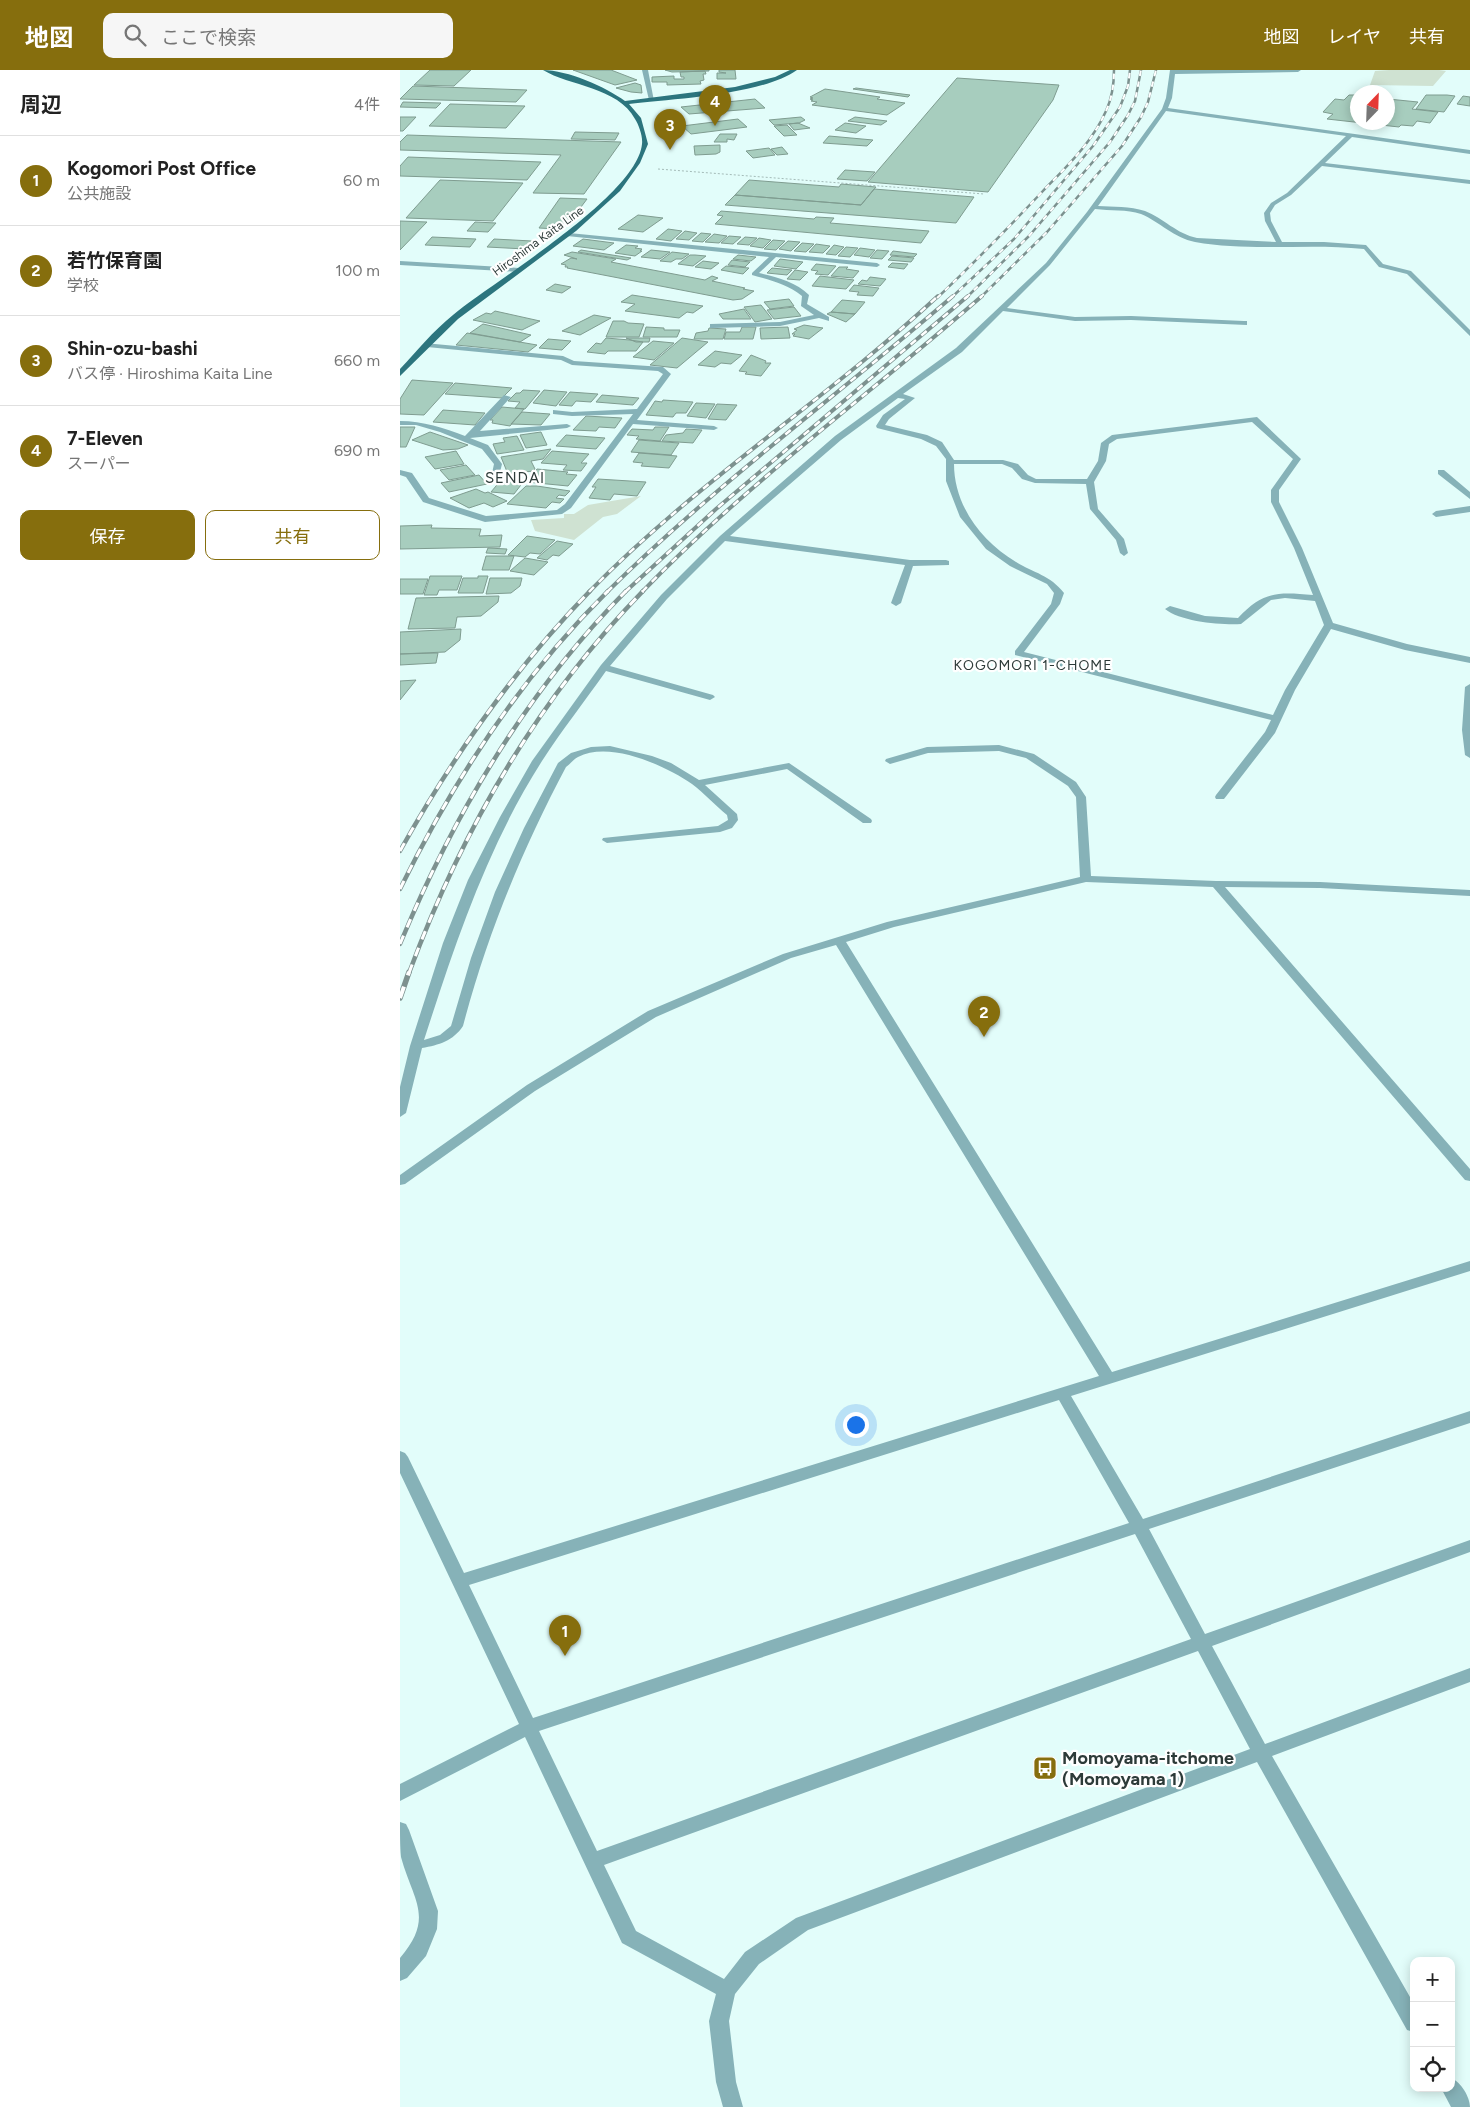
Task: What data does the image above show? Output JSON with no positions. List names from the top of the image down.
{
  "streets": {
    "main road": ["Hiroshima Kaita Line"]
  },
  "districts": ["SENDAI", "KOGOMORI 1-CHOME"],
  "places": {
    "bus stop": ["Momoyama-itchome (Momoyama 1)"]
  },
  "north": "top right",
  "page": {
    "header": "地図",
    "search": "ここで検索",
    "nav": ["地図", "レイヤ", "共有"],
    "heading": ["周辺", "4件"],
    "pins": [
      "4",
      "3",
      "2",
      "1"
    ],
    "list": [
      {
        "mark": "1",
        "name": "Kogomori Post Office",
        "note": "公共施設",
        "value": "60 m"
      },
      {
        "mark": "2",
        "name": "若竹保育園",
        "note": "学校",
        "value": "100 m"
      },
      {
        "mark": "3",
        "name": "Shin-ozu-bashi",
        "note": "バス停 · Hiroshima Kaita Line",
        "value": "660 m"
      },
      {
        "mark": "4",
        "name": "7-Eleven",
        "note": "スーパー",
        "value": "690 m"
      }
    ],
    "buttons": ["保存", "共有"],
    "map_buttons": ["+", "−"]
  }
}
